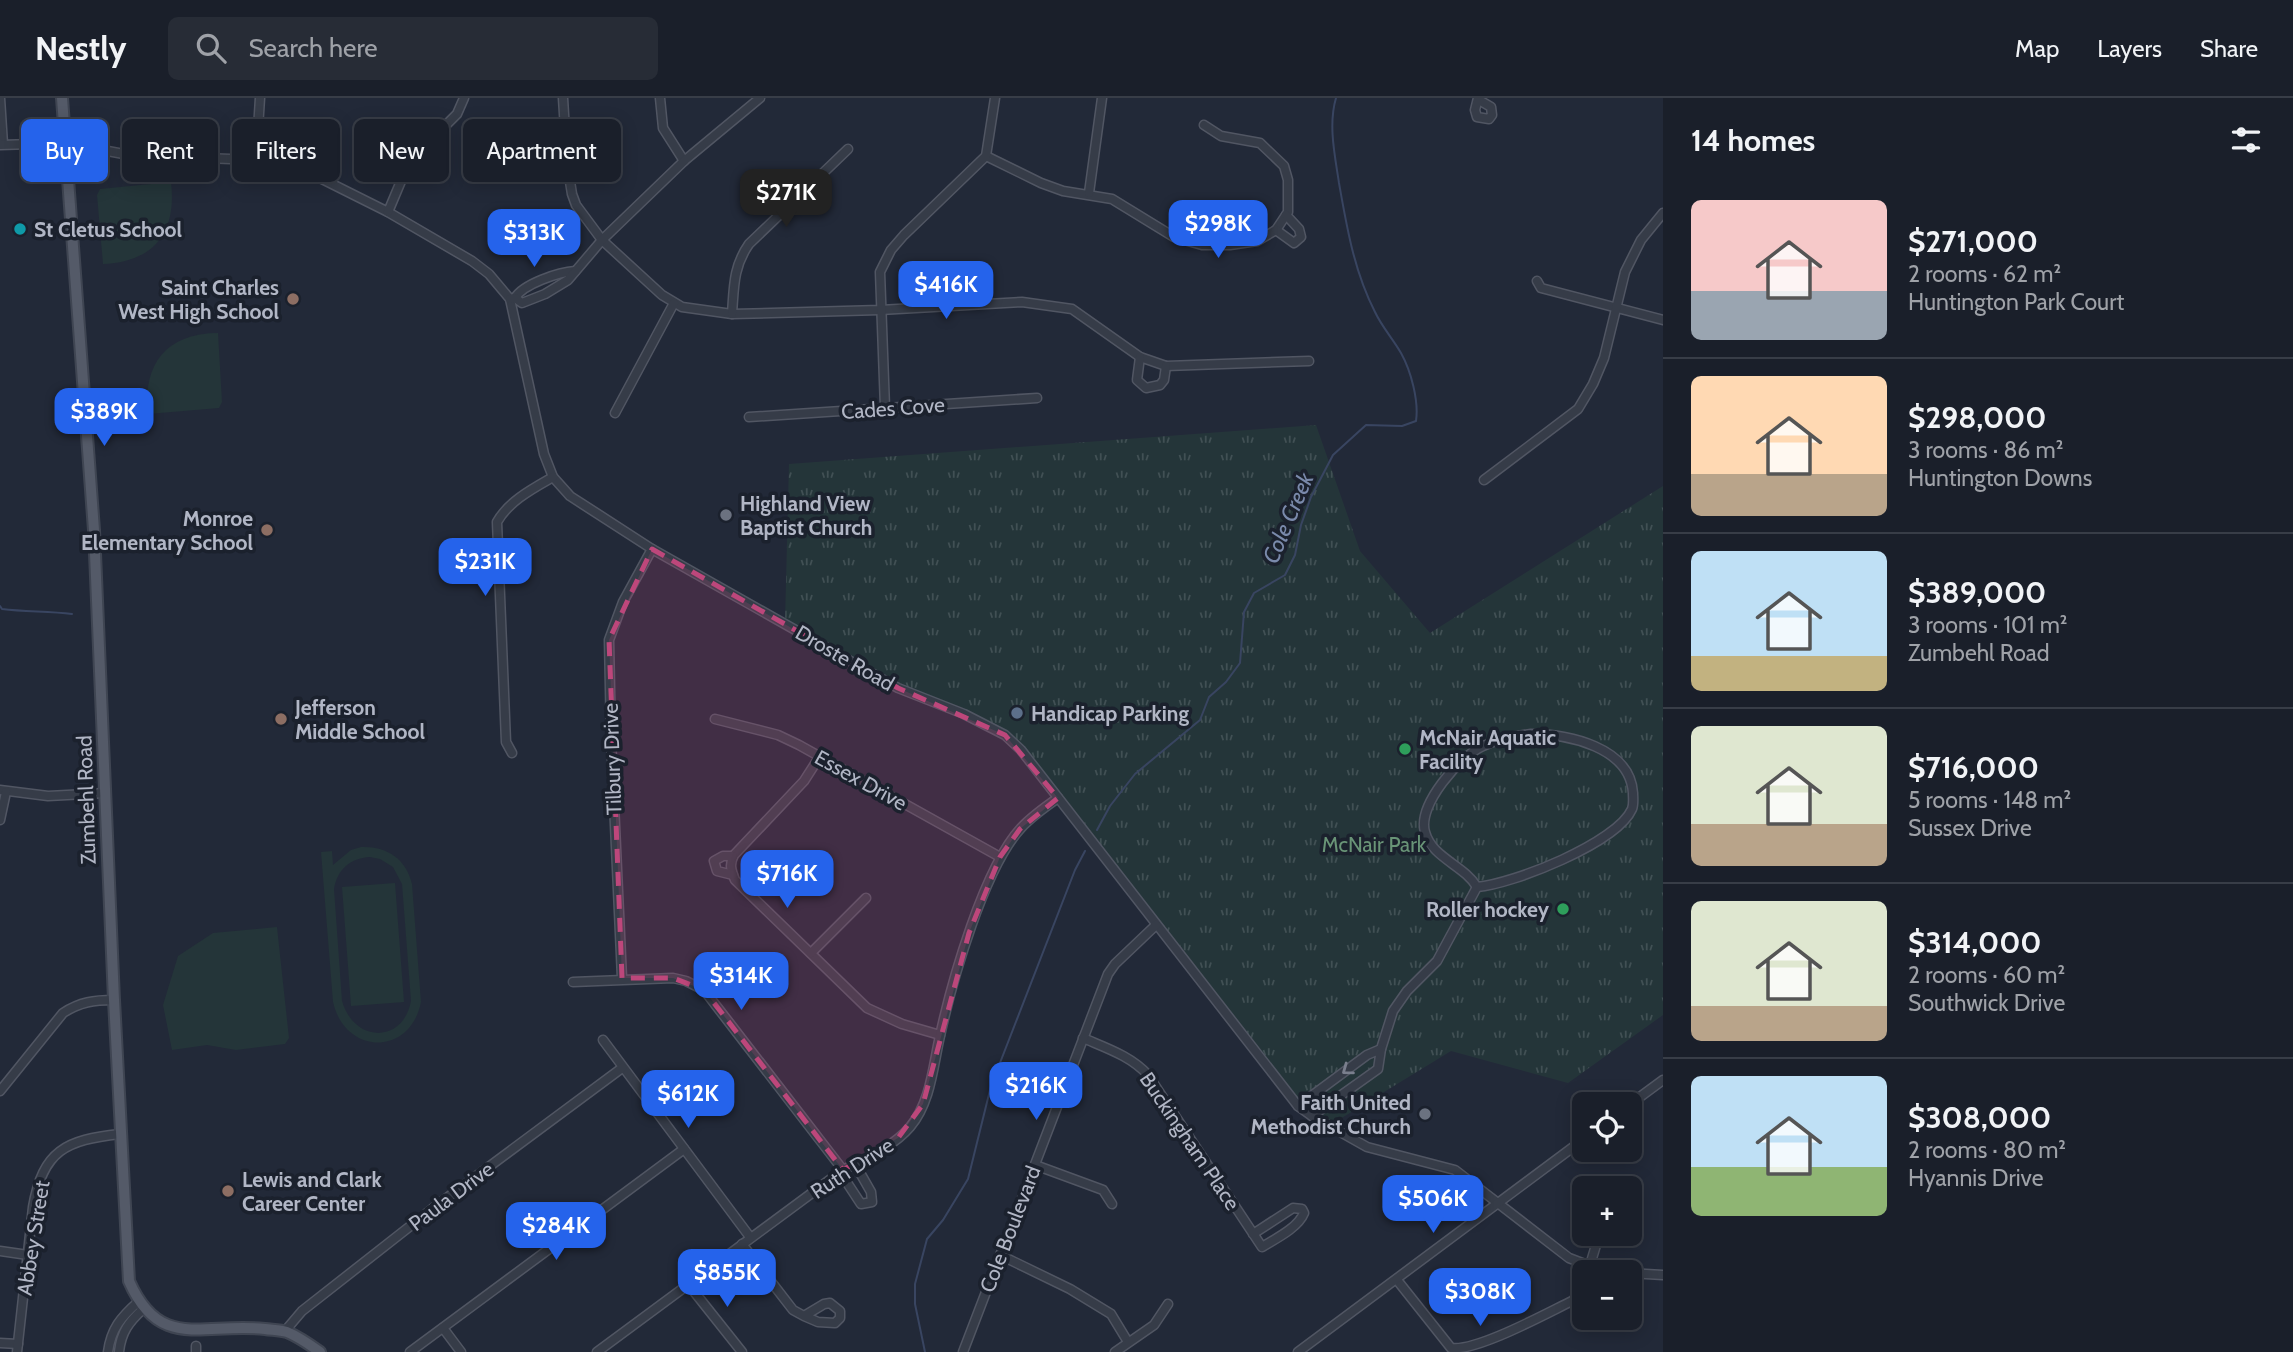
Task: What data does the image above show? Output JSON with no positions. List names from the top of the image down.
{
  "streets": {
    "main road": ["Zumbehl Road"],
    "street": [
      "Cades Cove",
      "Droste Road",
      "Tilbury Drive",
      "Essex Drive",
      "Buckingham Place",
      "Ruth Drive",
      "Paula Drive",
      "Cole Boulevard",
      "Abbey Street"
    ]
  },
  "crossings": [
    ["Droste Road", "Tilbury Drive"],
    ["Droste Road", "Ruth Drive"],
    ["Droste Road", "Cole Boulevard"],
    ["Essex Drive", "Ruth Drive"],
    ["Zumbehl Road", "Abbey Street"],
    ["Buckingham Place", "Cole Boulevard"]
  ],
  "water": ["Cole Creek"],
  "parks": ["McNair Park"],
  "places": [
    "St Cletus School",
    "Saint Charles West High School",
    "Highland View Baptist Church",
    "Monroe Elementary School",
    "Handicap Parking",
    "Jefferson Middle School",
    "McNair Aquatic Facility",
    "Roller hockey",
    "Faith United Methodist Church",
    "Lewis and Clark Career Center"
  ],
  "page": {
    "header": "Nestly",
    "search": "Search here",
    "nav": ["Map", "Layers", "Share"],
    "heading": "14 homes",
    "chip": [
      "Buy",
      "Rent",
      "Filters",
      "New",
      "Apartment"
    ],
    "price": [
      "$271K",
      "$298K",
      "$313K",
      "$416K",
      "$389K",
      "$231K",
      "$716K",
      "$314K",
      "$216K",
      "$612K",
      "$506K",
      "$284K",
      "$855K",
      "$308K"
    ],
    "list": [
      {
        "name": "$271,000",
        "note": "2 rooms · 62 m² · Huntington Park Court"
      },
      {
        "name": "$298,000",
        "note": "3 rooms · 86 m² · Huntington Downs"
      },
      {
        "name": "$389,000",
        "note": "3 rooms · 101 m² · Zumbehl Road"
      },
      {
        "name": "$716,000",
        "note": "5 rooms · 148 m² · Sussex Drive"
      },
      {
        "name": "$314,000",
        "note": "2 rooms · 60 m² · Southwick Drive"
      },
      {
        "name": "$308,000",
        "note": "2 rooms · 80 m² · Hyannis Drive"
      }
    ],
    "map_buttons": ["+", "−"]
  }
}
